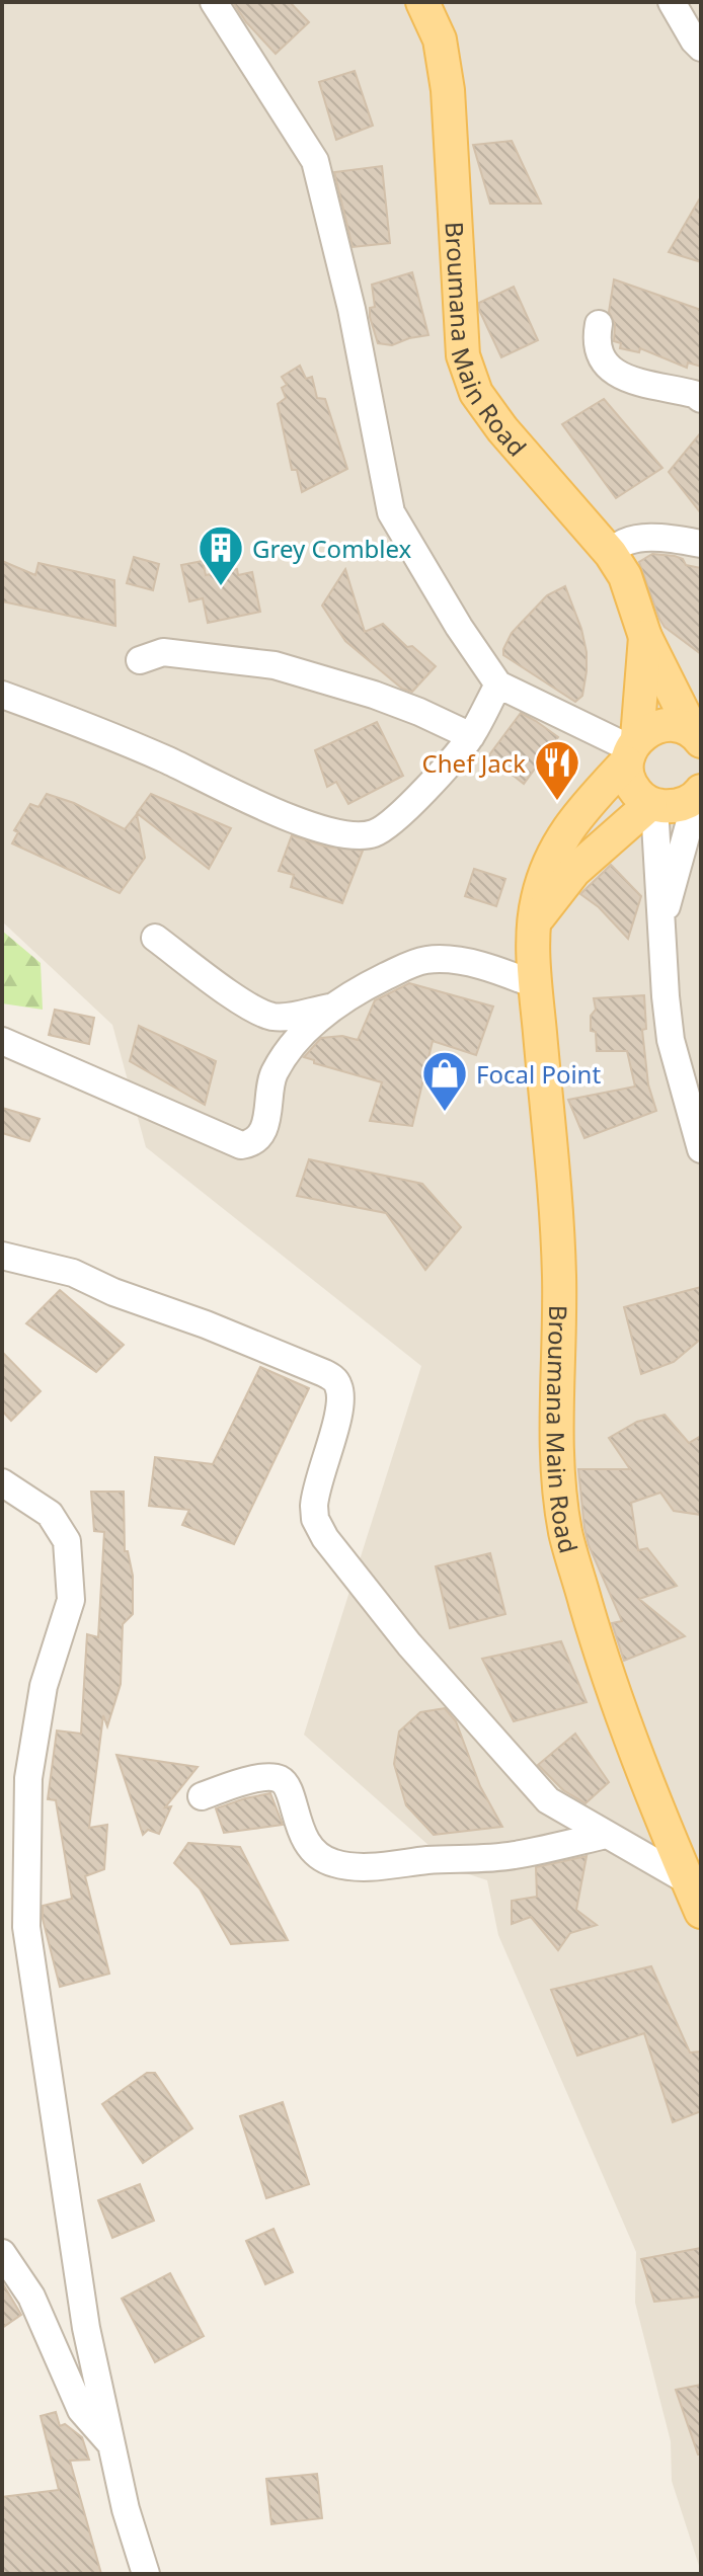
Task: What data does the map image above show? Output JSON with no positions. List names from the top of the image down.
{
  "streets": {
    "main road": ["Broumana Main Road"]
  },
  "places": {
    "building": ["Grey Comblex"],
    "restaurant": ["Chef Jack"],
    "shop": ["Focal Point"]
  }
}
